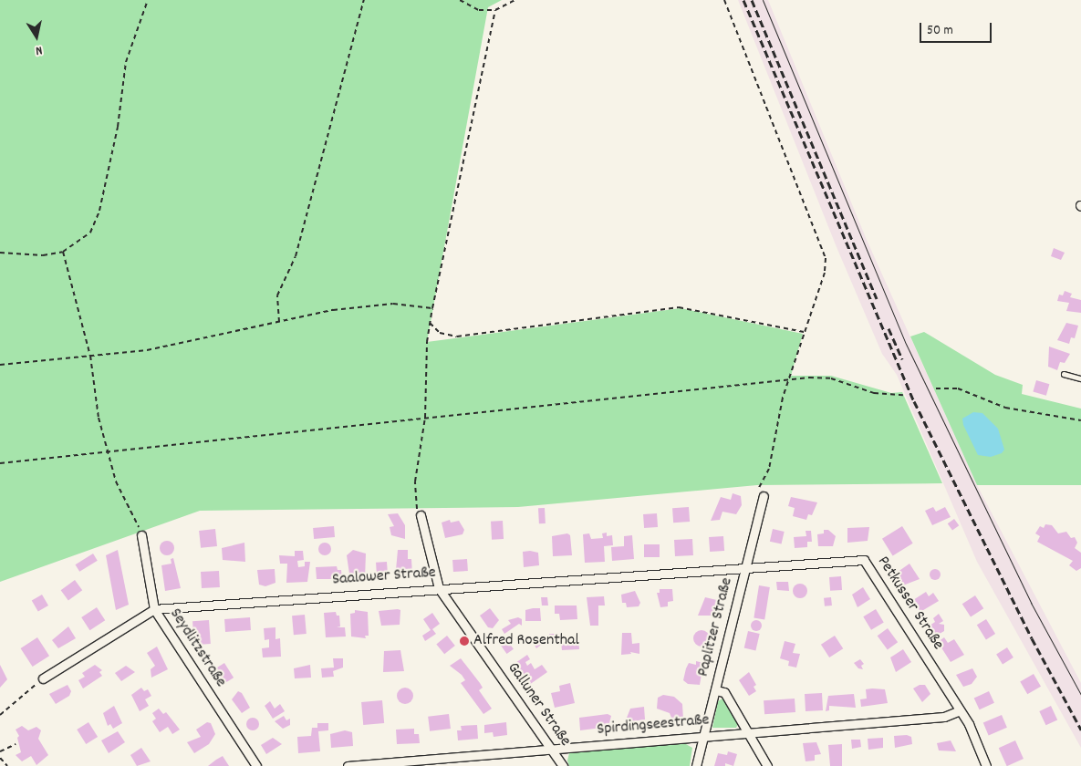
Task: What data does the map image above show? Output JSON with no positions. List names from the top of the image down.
{
  "streets": {
    "street": [
      "Saalower Straße",
      "Petkusser Straße",
      "Paplitzer Straße",
      "Seydlitzstraße",
      "Galluner Straße",
      "Spirdingseestraße"
    ]
  },
  "crossings": [
    ["Saalower Straße", "Petkusser Straße"],
    ["Saalower Straße", "Paplitzer Straße"],
    ["Saalower Straße", "Seydlitzstraße"],
    ["Saalower Straße", "Galluner Straße"],
    ["Petkusser Straße", "Paplitzer Straße"],
    ["Petkusser Straße", "Spirdingseestraße"],
    ["Paplitzer Straße", "Spirdingseestraße"],
    ["Galluner Straße", "Spirdingseestraße"]
  ],
  "places": ["Alfred Rosenthal"],
  "scale_bar": "50 m",
  "north": "bottom"
}
